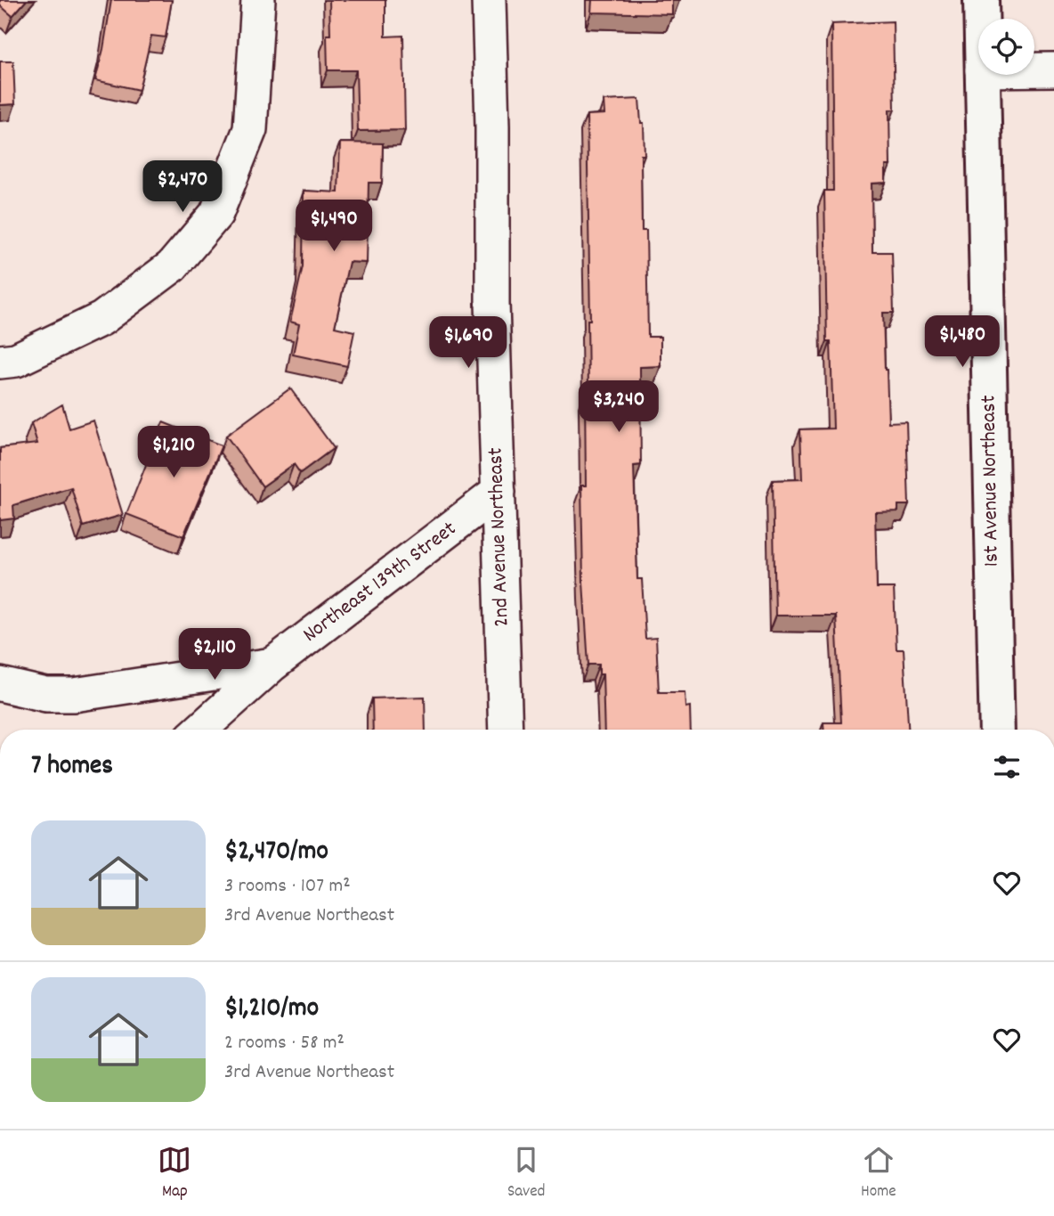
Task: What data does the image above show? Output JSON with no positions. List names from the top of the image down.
{
  "streets": {
    "street": ["1st Avenue Northeast", "2nd Avenue Northeast", "Northeast 139th Street"]
  },
  "crossings": [
    ["2nd Avenue Northeast", "Northeast 139th Street"]
  ],
  "page": {
    "price": [
      "$2,470",
      "$1,490",
      "$1,480",
      "$1,690",
      "$3,240",
      "$1,210",
      "$2,110"
    ],
    "heading": "7 homes",
    "list": [
      {
        "name": "$2,470/mo",
        "note": "3 rooms · 107 m² · 3rd Avenue Northeast"
      },
      {
        "name": "$1,210/mo",
        "note": "2 rooms · 58 m² · 3rd Avenue Northeast"
      }
    ],
    "tabs": ["Map", "Saved", "Home"]
  }
}
